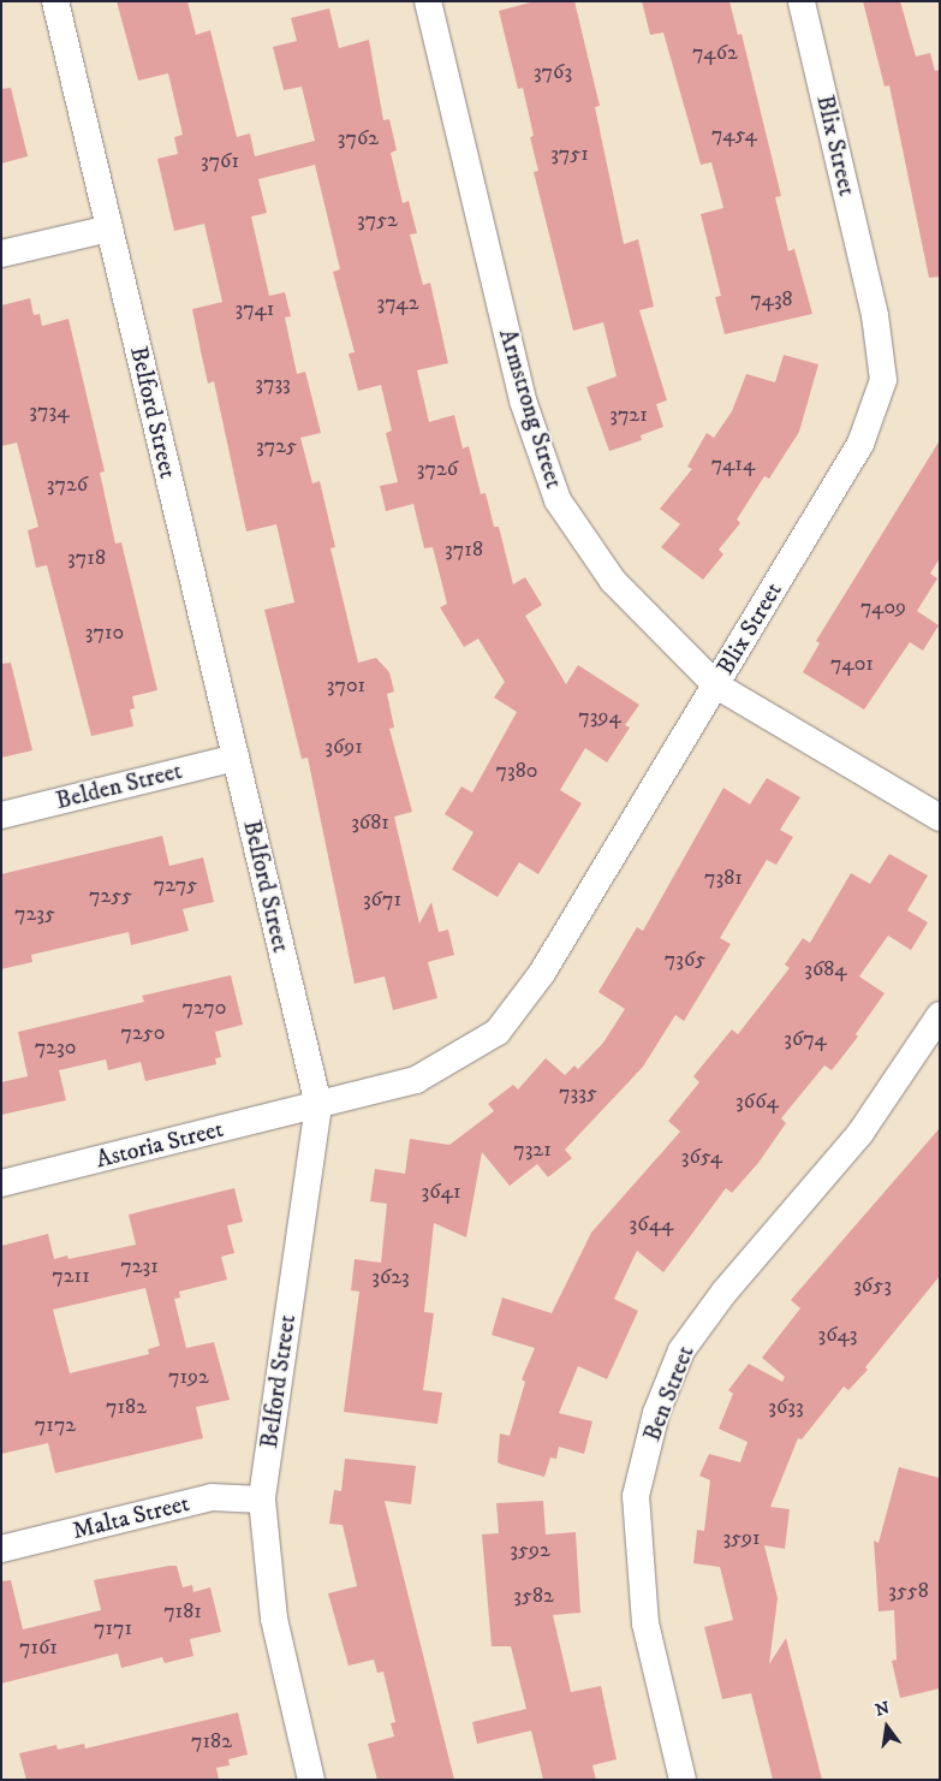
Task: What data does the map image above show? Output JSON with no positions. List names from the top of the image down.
{
  "streets": {
    "street": [
      "Blix Street",
      "Armstrong Street",
      "Belford Street",
      "Belden Street",
      "Astoria Street",
      "Ben Street",
      "Malta Street"
    ]
  },
  "crossings": [
    ["Blix Street", "Armstrong Street"],
    ["Blix Street", "Belford Street"],
    ["Blix Street", "Astoria Street"],
    ["Belford Street", "Belden Street"],
    ["Belford Street", "Astoria Street"],
    ["Belford Street", "Malta Street"]
  ],
  "house_numbers": [
    "7462",
    "3763",
    "7454",
    "3762",
    "3751",
    "3761",
    "3752",
    "7438",
    "3742",
    "3741",
    "3733",
    "3734",
    "3721",
    "3725",
    "7414",
    "3726",
    "3726",
    "3718",
    "3718",
    "7409",
    "3710",
    "7401",
    "3701",
    "7394",
    "3691",
    "7380",
    "3681",
    "7381",
    "7275",
    "7255",
    "3671",
    "7235",
    "7365",
    "3684",
    "7270",
    "7250",
    "3674",
    "7230",
    "7335",
    "3664",
    "7321",
    "3654",
    "3641",
    "3644",
    "7231",
    "7211",
    "3623",
    "3653",
    "3643",
    "7192",
    "7182",
    "3633",
    "7172",
    "3591",
    "3592",
    "3558",
    "3582",
    "7181",
    "7171",
    "7161",
    "7182"
  ],
  "north": "top"
}
